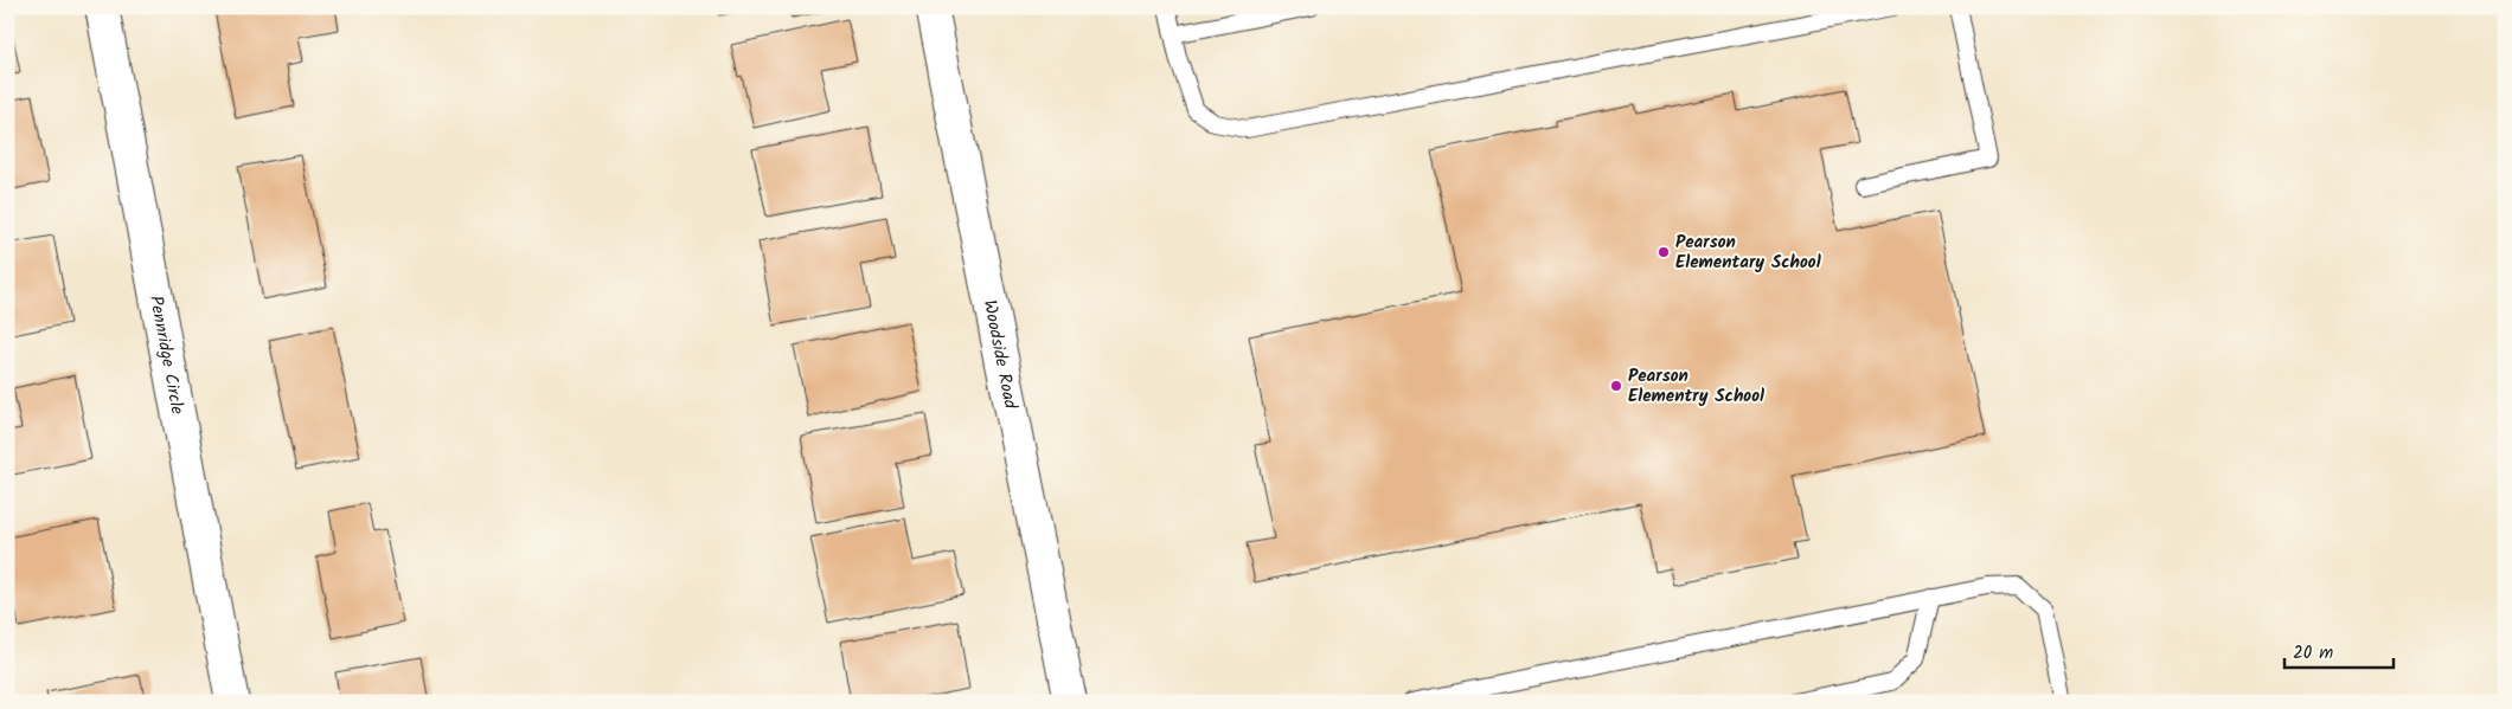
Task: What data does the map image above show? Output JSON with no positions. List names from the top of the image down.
{
  "streets": {
    "street": ["Woodside Road", "Pennridge Circle"]
  },
  "places": ["Pearson Elementary School", "Pearson Elementry School"],
  "scale_bar": "20 m"
}
